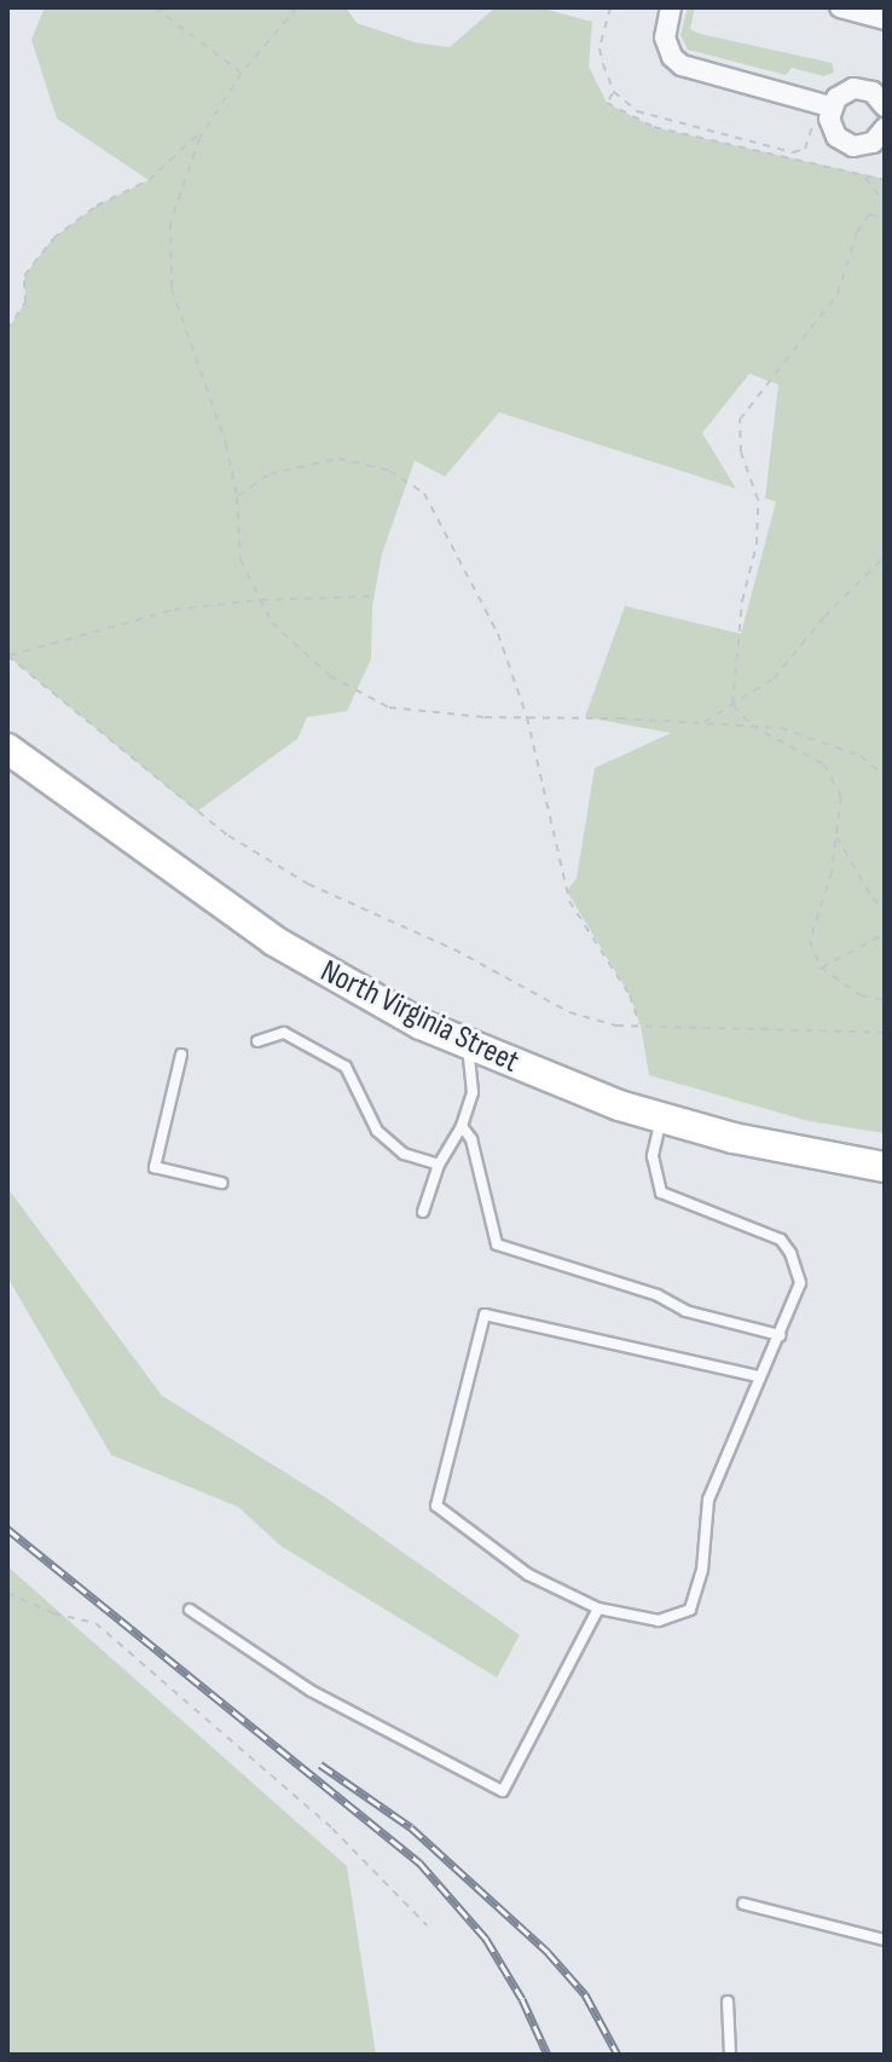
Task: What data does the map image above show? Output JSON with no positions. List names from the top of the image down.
{
  "streets": {
    "main road": ["North Virginia Street"]
  }
}
